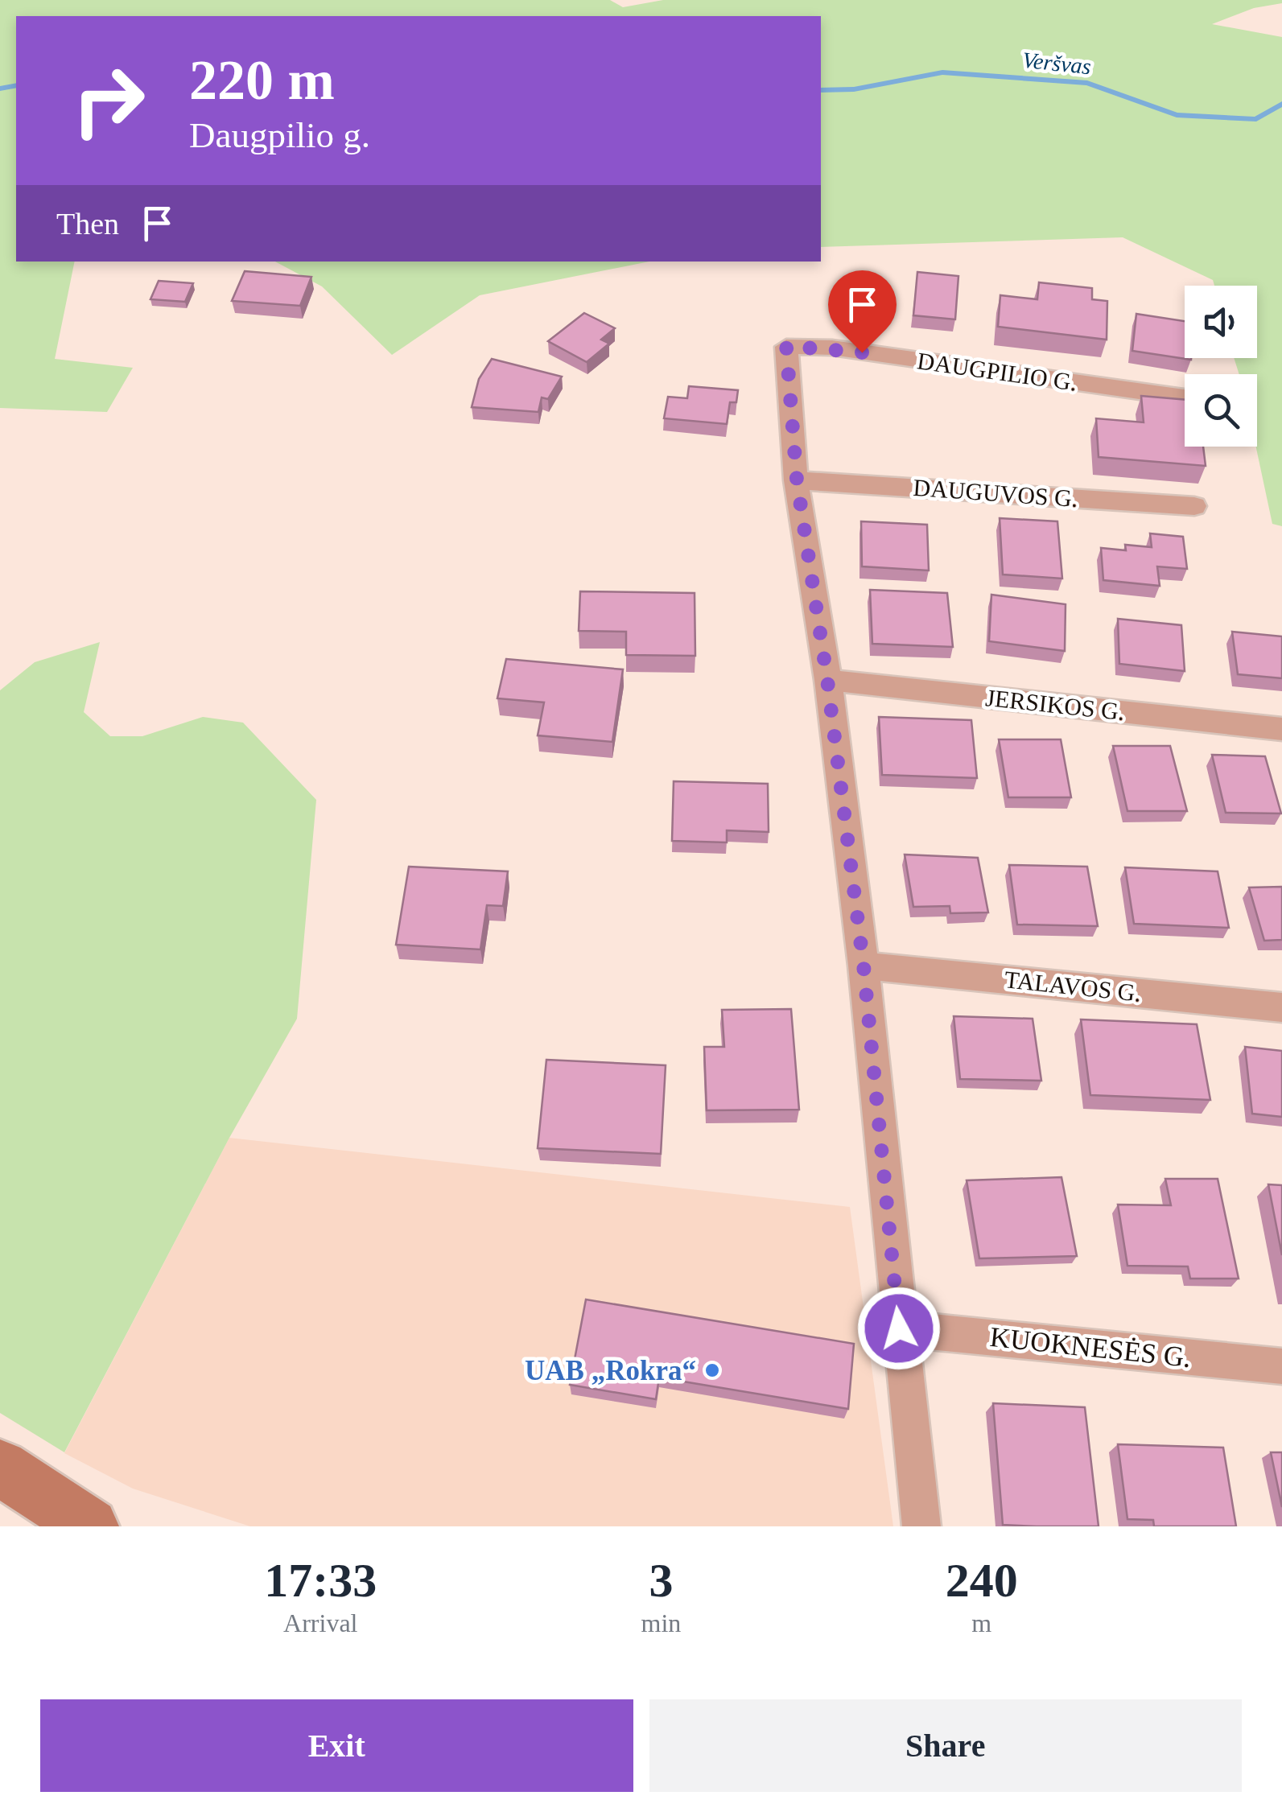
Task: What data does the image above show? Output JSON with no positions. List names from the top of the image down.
{
  "streets": {
    "street": [
      "DAUGPILIO G.",
      "DAUGUVOS G.",
      "JERSIKOS G.",
      "TALAVOS G.",
      "KUOKNESĖS G."
    ]
  },
  "crossings": [
    ["DAUGPILIO G.", "DAUGUVOS G."],
    ["DAUGPILIO G.", "JERSIKOS G."],
    ["DAUGPILIO G.", "TALAVOS G."],
    ["DAUGPILIO G.", "KUOKNESĖS G."]
  ],
  "water": ["Veršvas"],
  "places": ["UAB „Rokra“"],
  "page": {
    "turn": ["220 m", "Daugpilio g."],
    "then": "Then",
    "eta": [
      "17:33",
      "Arrival",
      "3",
      "min",
      "240",
      "m"
    ],
    "buttons": ["Exit", "Share"]
  }
}
